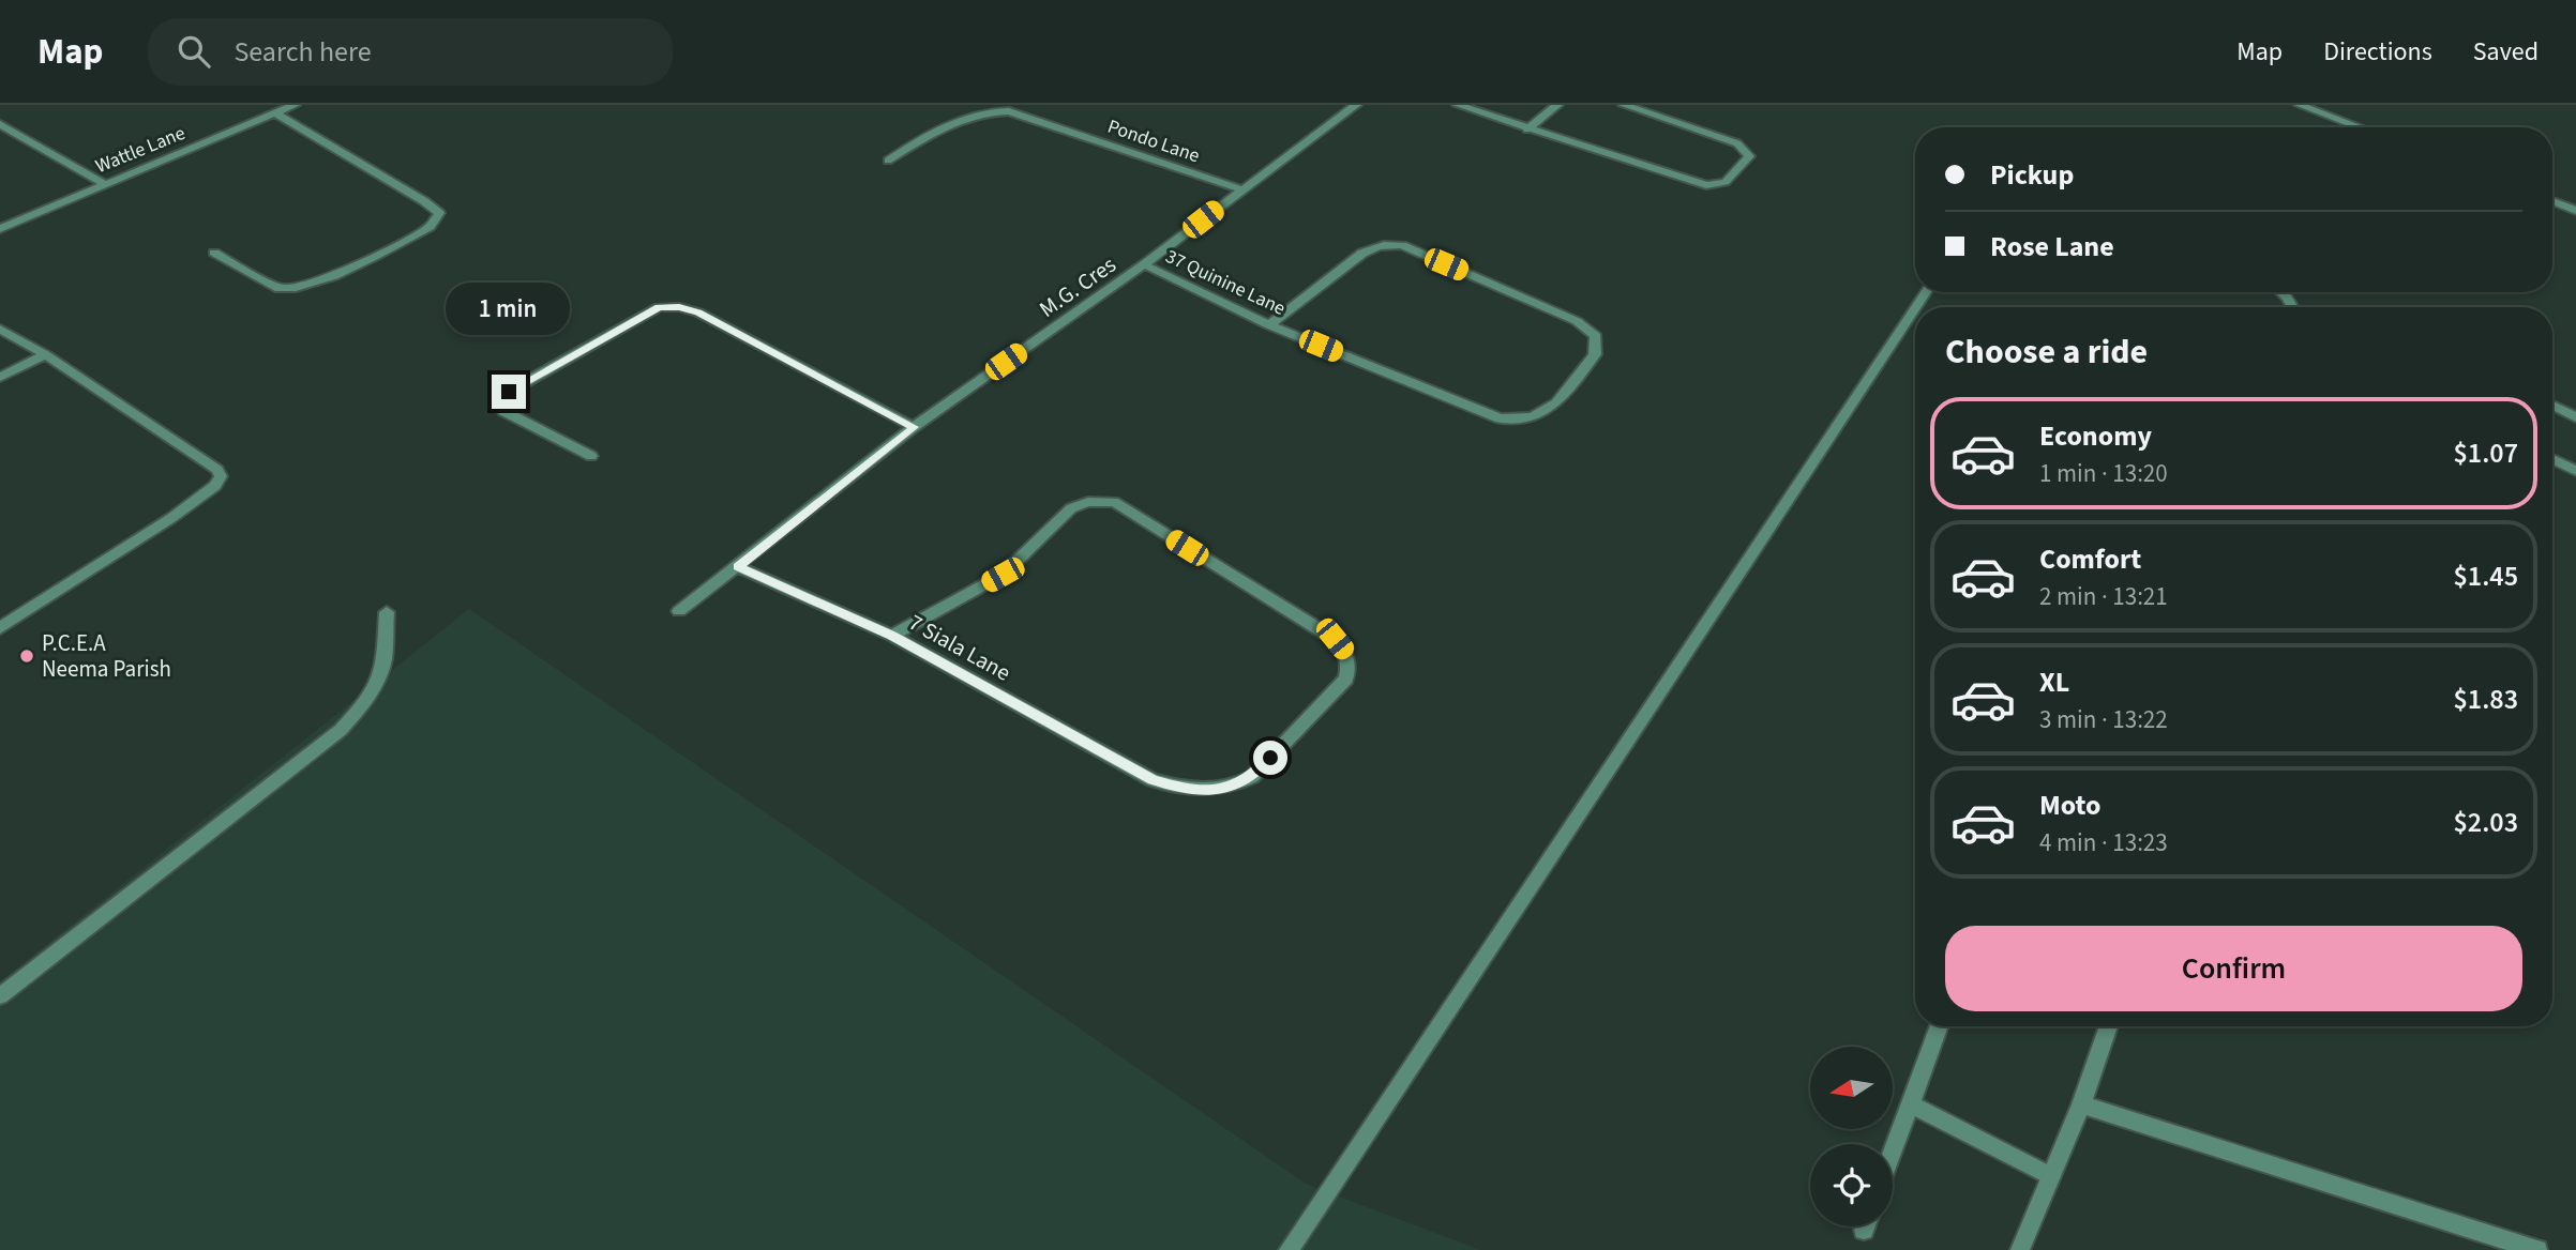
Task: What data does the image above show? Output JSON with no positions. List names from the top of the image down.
{
  "streets": {
    "street": [
      "Pondo Lane",
      "Wattle Lane",
      "37 Quinine Lane",
      "M.G. Cres",
      "7 Siala Lane"
    ]
  },
  "crossings": [
    ["Pondo Lane", "M.G. Cres"],
    ["37 Quinine Lane", "M.G. Cres"],
    ["M.G. Cres", "7 Siala Lane"]
  ],
  "places": ["P.C.E.A Neema Parish"],
  "north": "left",
  "page": {
    "header": "Map",
    "search": "Search here",
    "nav": ["Map", "Directions", "Saved"],
    "banner": ["Pickup", "Rose Lane"],
    "bubble": "1 min",
    "heading": "Choose a ride",
    "list": [
      {
        "name": "Economy",
        "note": "1 min · 13:20",
        "value": "$1.07"
      },
      {
        "name": "Comfort",
        "note": "2 min · 13:21",
        "value": "$1.45"
      },
      {
        "name": "XL",
        "note": "3 min · 13:22",
        "value": "$1.83"
      },
      {
        "name": "Moto",
        "note": "4 min · 13:23",
        "value": "$2.03"
      }
    ],
    "buttons": "Confirm"
  }
}
